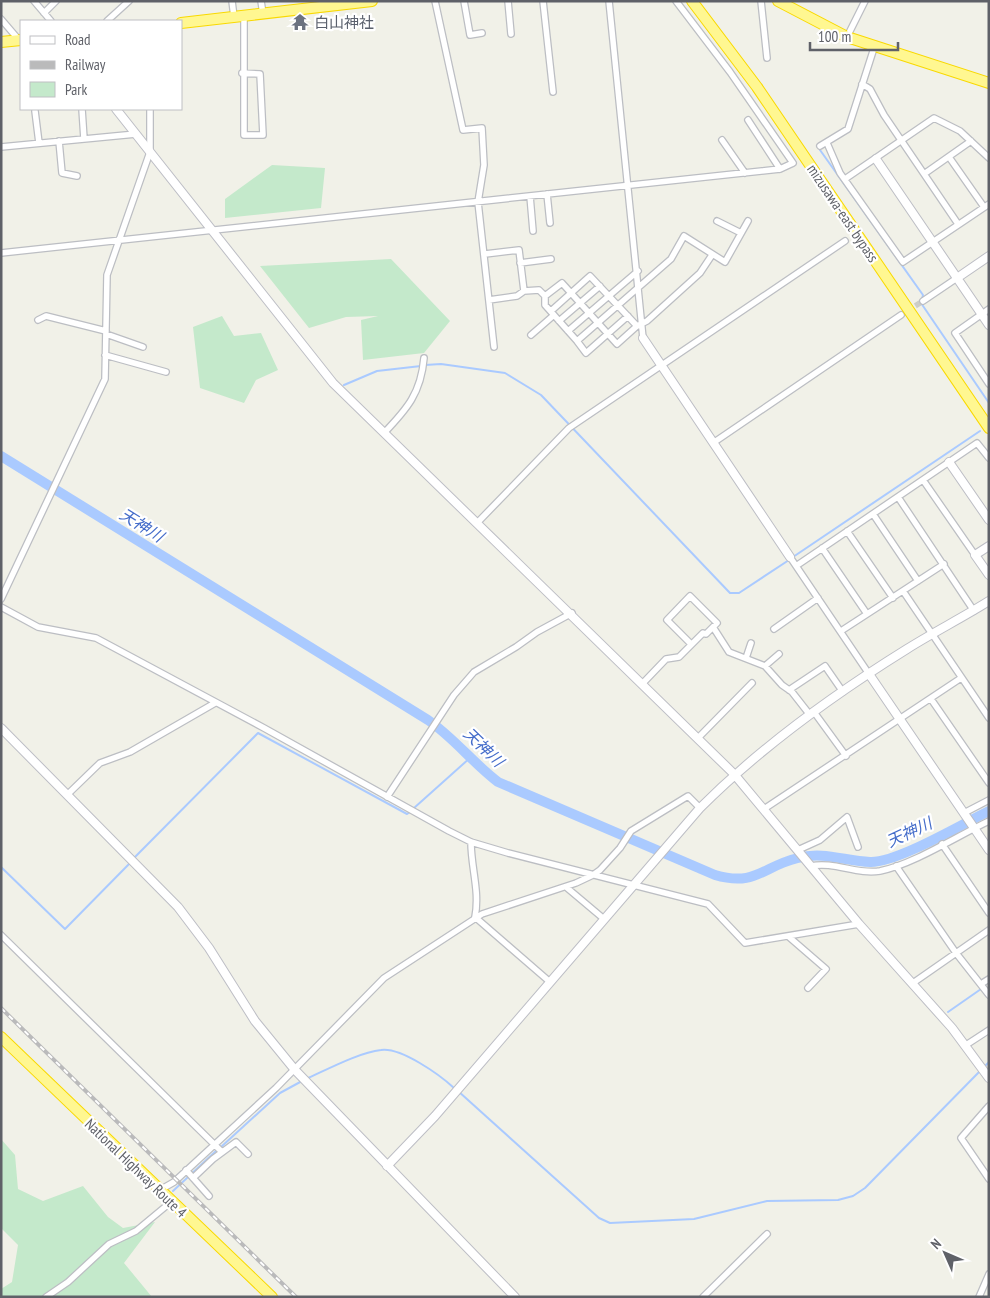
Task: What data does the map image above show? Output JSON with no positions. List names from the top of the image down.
{
  "streets": {
    "highway": ["mizusawa-east bypass", "National Highway Route 4"]
  },
  "water": ["天神川"],
  "places": {
    "temple": ["白山神社"]
  },
  "legend": ["Road", "Railway", "Park"],
  "scale_bar": "100 m",
  "north": "top left"
}
